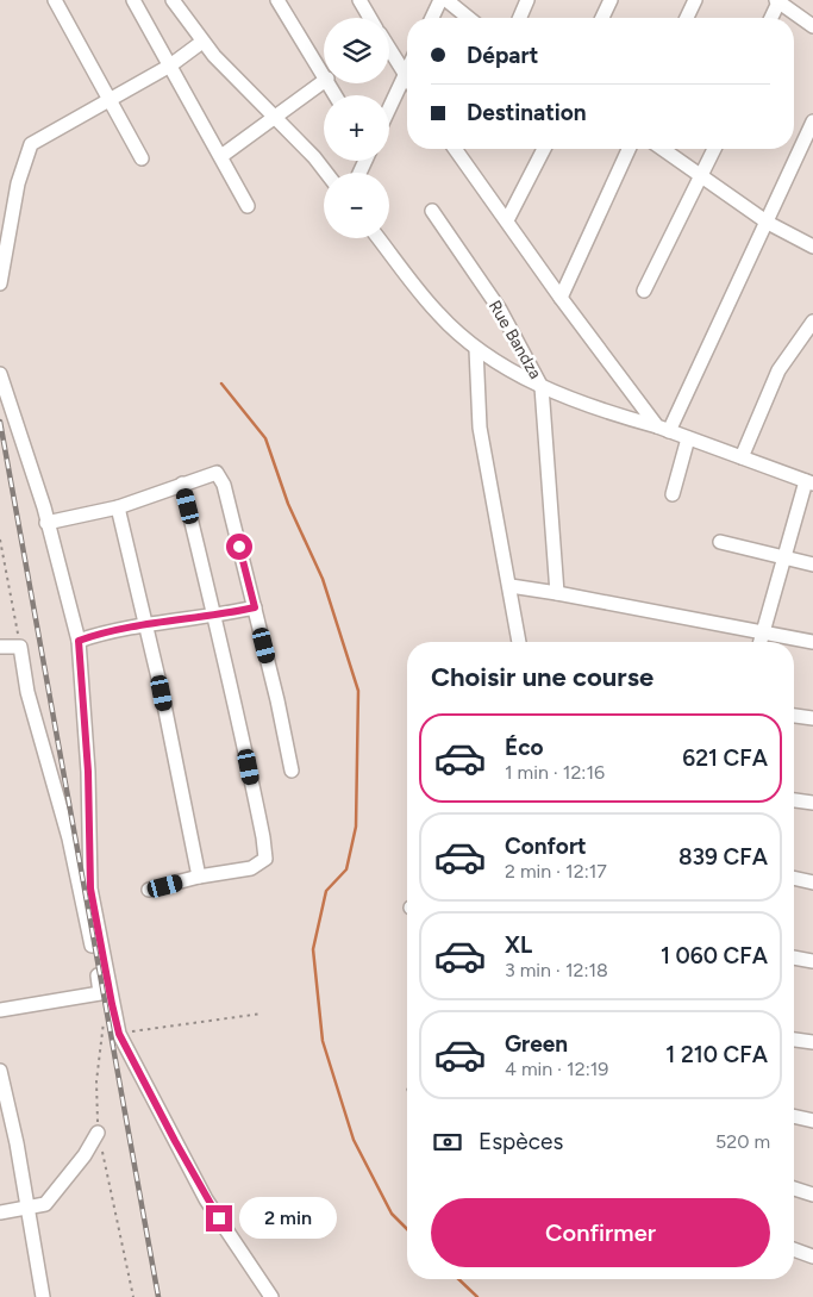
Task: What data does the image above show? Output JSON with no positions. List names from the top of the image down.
{
  "streets": {
    "street": ["Rue Bandza"]
  },
  "page": {
    "map_buttons": ["+", "−"],
    "banner": ["Départ", "Destination"],
    "heading": "Choisir une course",
    "list": [
      {
        "name": "Éco",
        "note": "1 min · 12:16",
        "value": "621 CFA"
      },
      {
        "name": "Confort",
        "note": "2 min · 12:17",
        "value": "839 CFA"
      },
      {
        "name": "XL",
        "note": "3 min · 12:18",
        "value": "1 060 CFA"
      },
      {
        "name": "Green",
        "note": "4 min · 12:19",
        "value": "1 210 CFA"
      }
    ],
    "pay": ["Espèces", "520 m"],
    "buttons": "Confirmer",
    "bubble": "2 min"
  }
}
